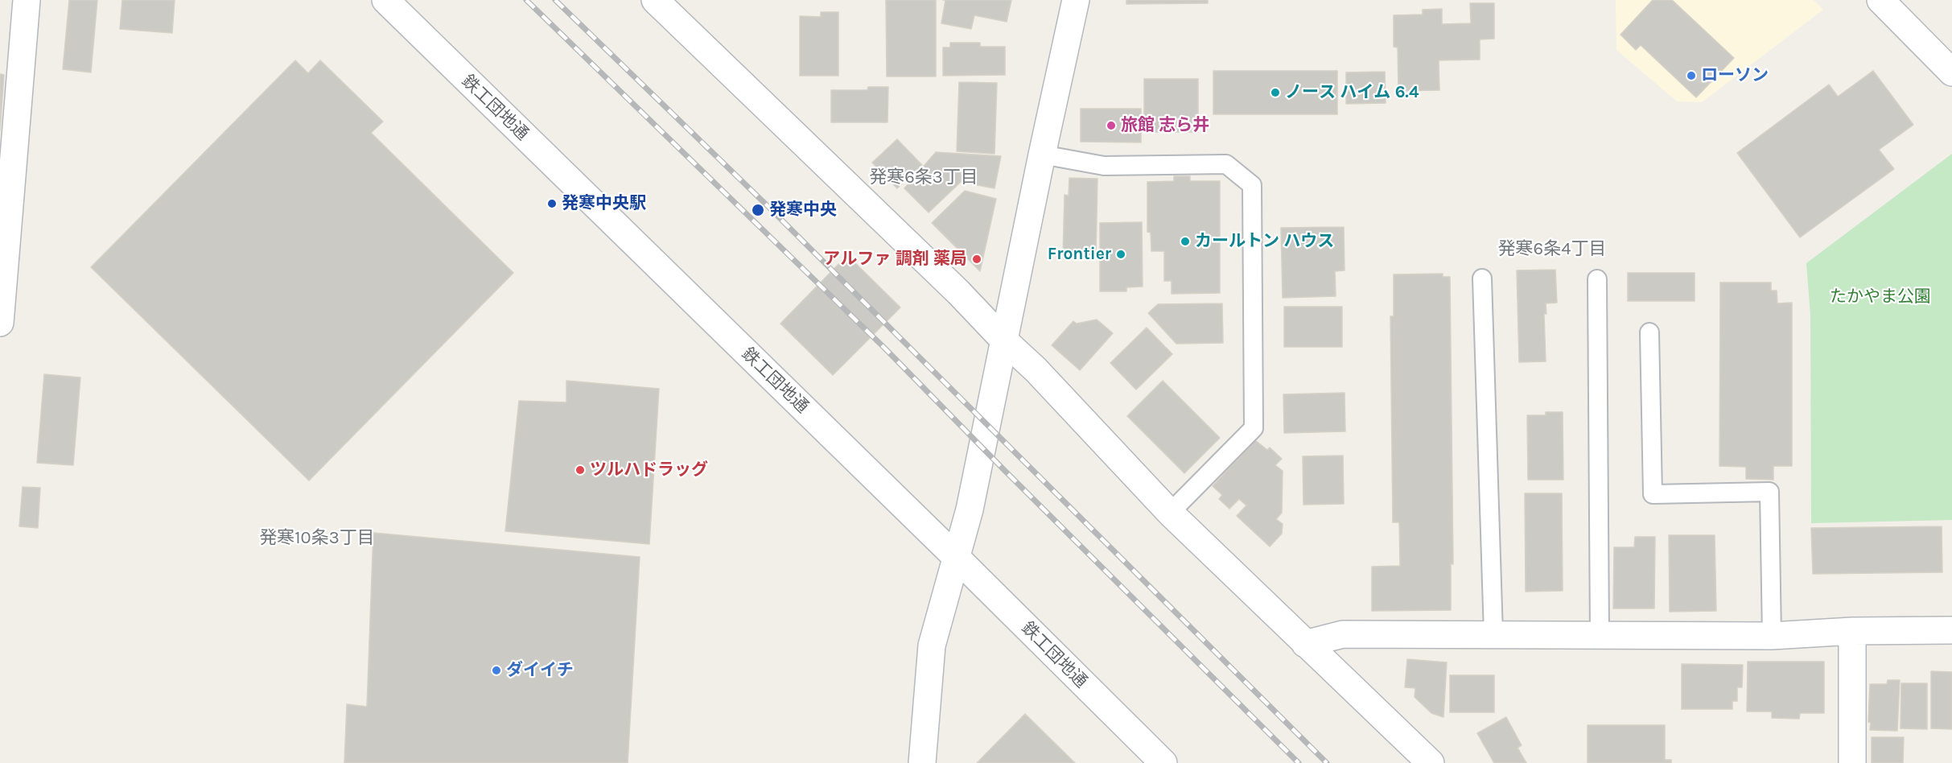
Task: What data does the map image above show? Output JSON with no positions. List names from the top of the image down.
{
  "streets": {
    "street": ["鉄工団地通"]
  },
  "districts": ["発寒6条3丁目", "発寒6条4丁目", "発寒10条3丁目"],
  "parks": ["たかやま公園"],
  "places": [
    "ローソン",
    "ノース ハイム 6.4",
    "旅館 志ら井",
    "発寒中央駅",
    "発寒中央",
    "カールトン ハウス",
    "Frontier",
    "アルファ 調剤 薬局",
    "ツルハドラッグ",
    "ダイイチ"
  ]
}
